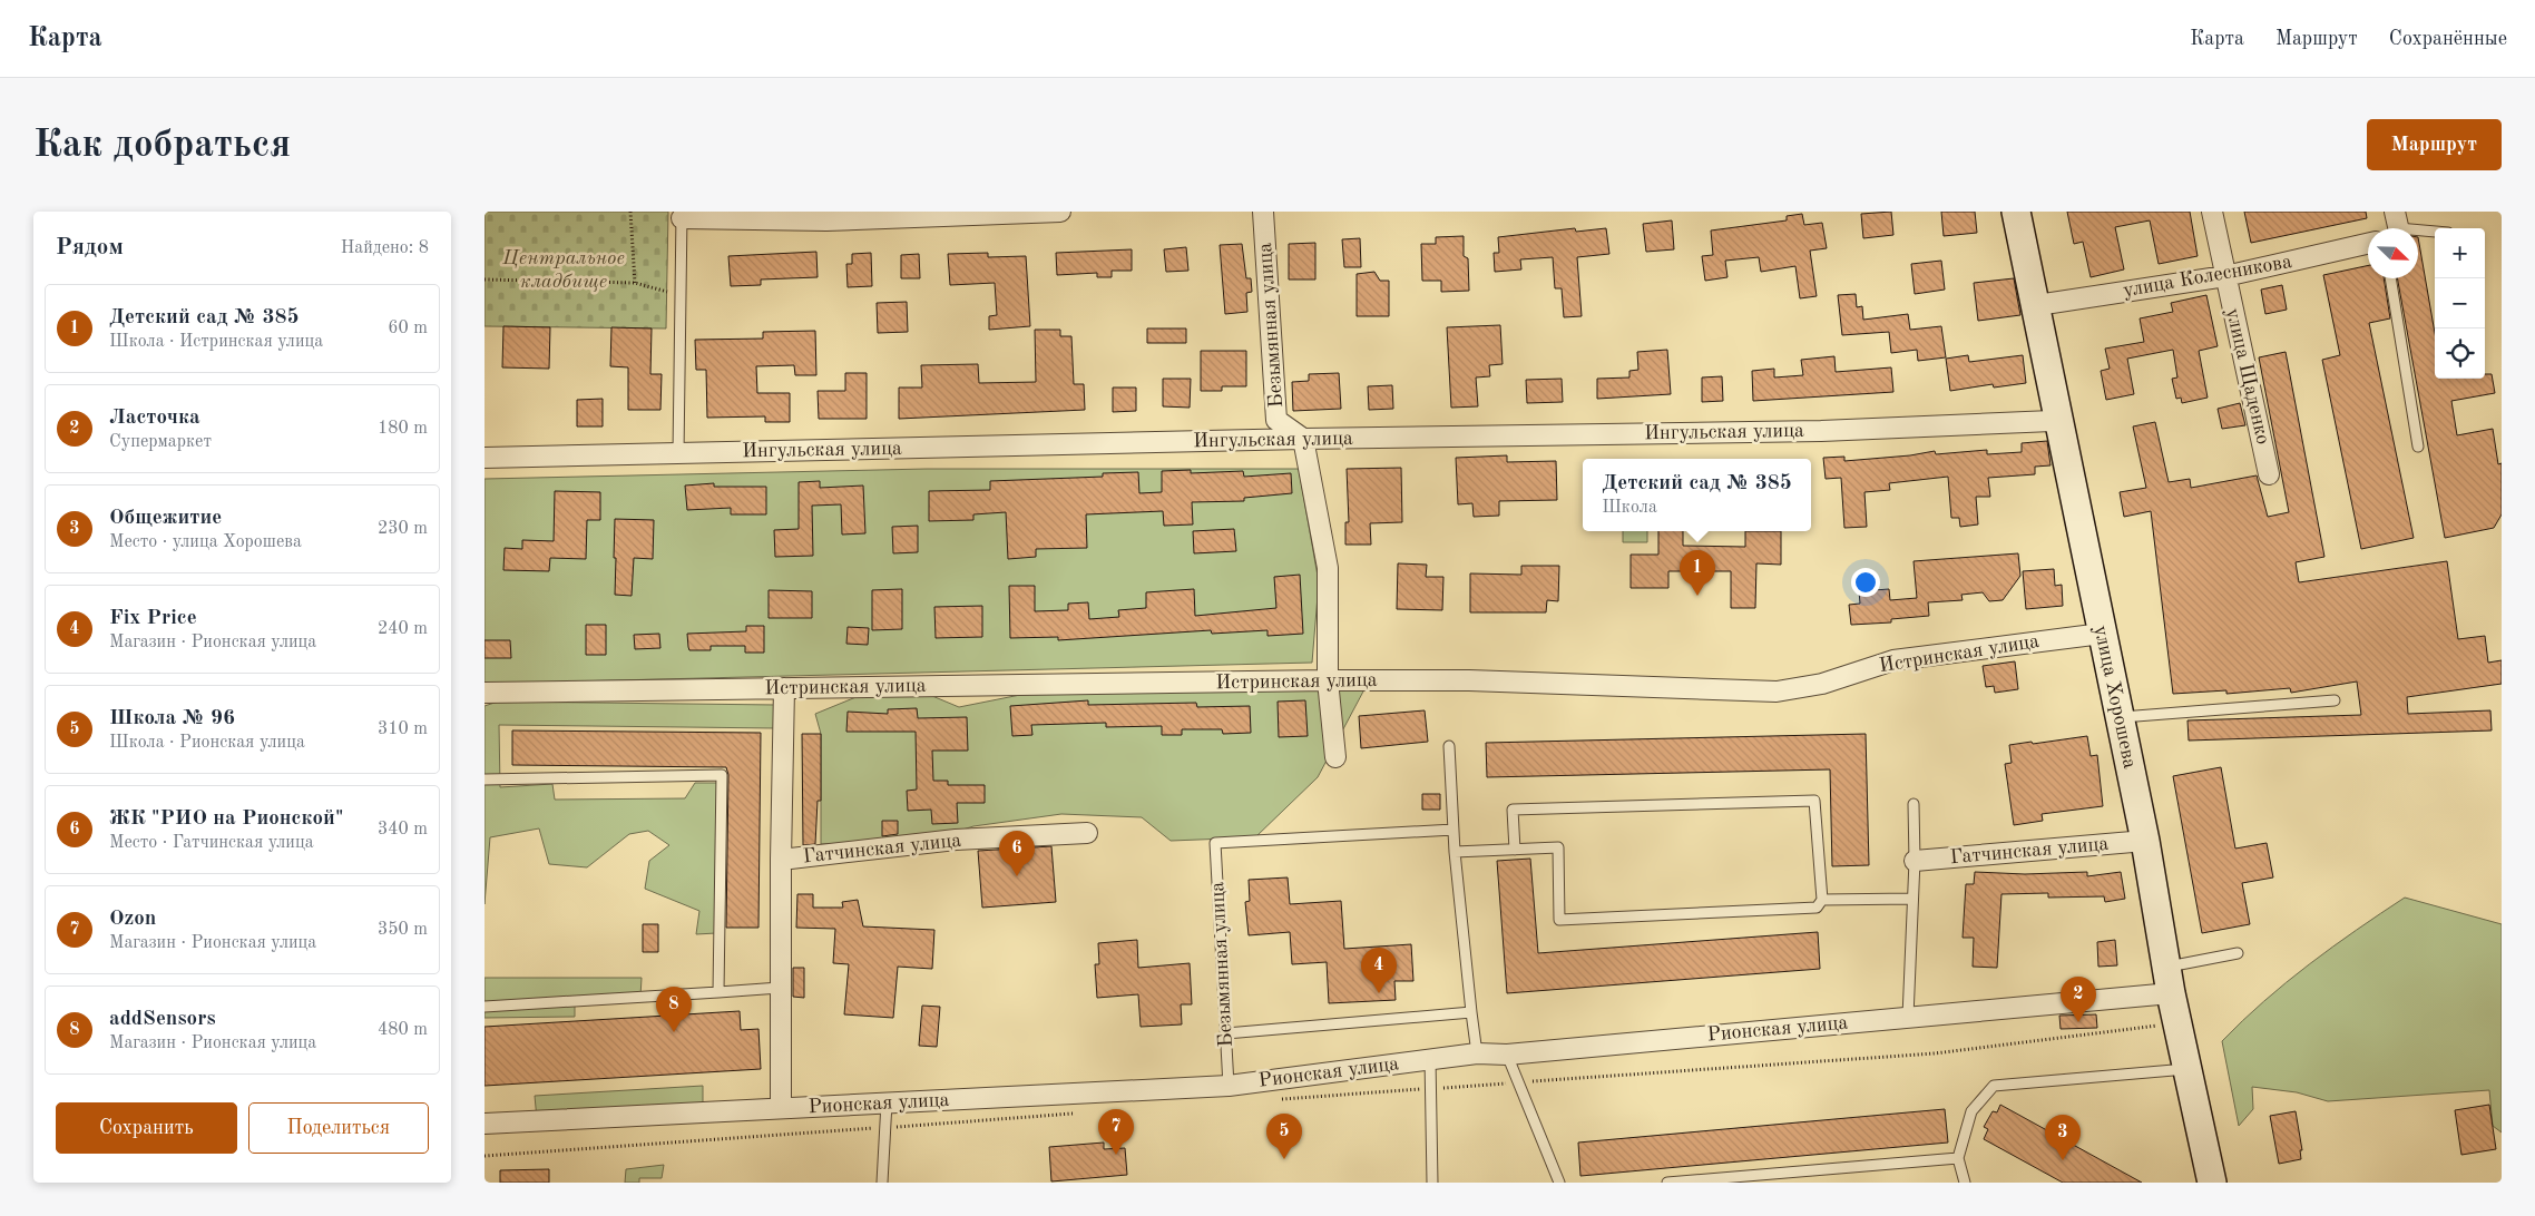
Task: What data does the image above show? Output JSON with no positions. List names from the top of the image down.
{
  "streets": {
    "main road": ["улица Хорошева"],
    "street": [
      "улица Колесникова",
      "Безымянная улица",
      "улица Щаденко",
      "Ингульская улица",
      "Истринская улица",
      "Гатчинская улица",
      "Рионская улица"
    ]
  },
  "crossings": [
    ["улица Колесникова", "улица Щаденко"],
    ["улица Колесникова", "улица Хорошева"],
    ["Безымянная улица", "Ингульская улица"],
    ["Безымянная улица", "Рионская улица"],
    ["Ингульская улица", "улица Хорошева"],
    ["Истринская улица", "улица Хорошева"],
    ["Истринская улица", "Гатчинская улица"],
    ["улица Хорошева", "Гатчинская улица"],
    ["улица Хорошева", "Рионская улица"]
  ],
  "parks": ["Центральное кладбище"],
  "north": "bottom right",
  "page": {
    "header": "Карта",
    "nav": ["Карта", "Маршрут", "Сохранённые"],
    "buttons": [
      "Маршрут",
      ["Сохранить", "Поделиться"]
    ],
    "title": "Как добраться",
    "heading": ["Рядом", "Найдено: 8"],
    "map_buttons": ["+", "−"],
    "list": [
      {
        "mark": "1",
        "name": "Детский сад № 385",
        "note": "Школа · Истринская улица",
        "value": "60 m"
      },
      {
        "mark": "2",
        "name": "Ласточка",
        "note": "Супермаркет",
        "value": "180 m"
      },
      {
        "mark": "3",
        "name": "Общежитие",
        "note": "Место · улица Хорошева",
        "value": "230 m"
      },
      {
        "mark": "4",
        "name": "Fix Price",
        "note": "Магазин · Рионская улица",
        "value": "240 m"
      },
      {
        "mark": "5",
        "name": "Школа № 96",
        "note": "Школа · Рионская улица",
        "value": "310 m"
      },
      {
        "mark": "6",
        "name": "ЖК \"РИО на Рионской\"",
        "note": "Место · Гатчинская улица",
        "value": "340 m"
      },
      {
        "mark": "7",
        "name": "Ozon",
        "note": "Магазин · Рионская улица",
        "value": "350 m"
      },
      {
        "mark": "8",
        "name": "addSensors",
        "note": "Магазин · Рионская улица",
        "value": "480 m"
      }
    ],
    "popup": ["Детский сад № 385", "Школа"],
    "pins": [
      "1",
      "6",
      "4",
      "2",
      "8",
      "7",
      "5",
      "3"
    ]
  }
}
